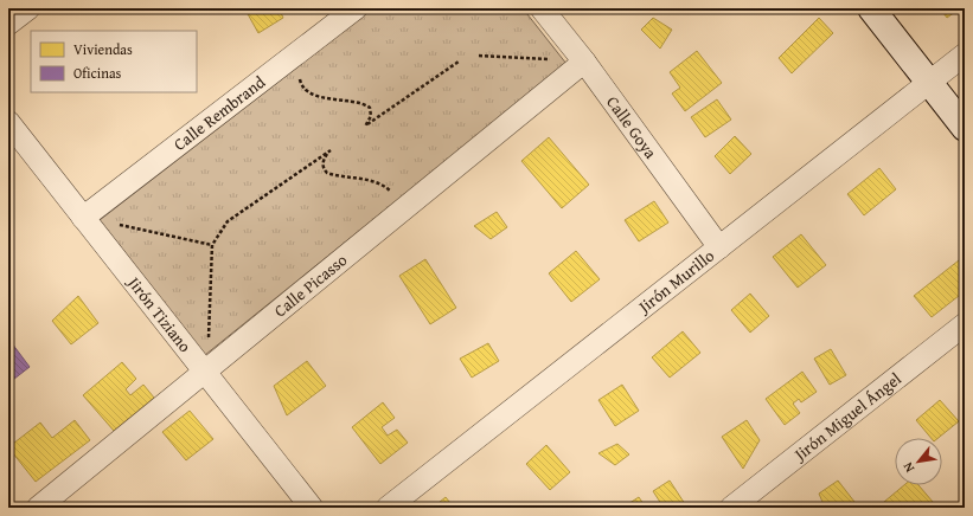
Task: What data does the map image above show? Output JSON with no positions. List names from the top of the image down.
{
  "streets": {
    "street": [
      "Calle Rembrand",
      "Calle Goya",
      "Jirón Murillo",
      "Calle Picasso",
      "Jirón Tiziano",
      "Jirón Miguel Ángel"
    ]
  },
  "crossings": [
    ["Calle Rembrand", "Jirón Tiziano"],
    ["Calle Goya", "Jirón Murillo"],
    ["Calle Goya", "Calle Picasso"],
    ["Calle Picasso", "Jirón Tiziano"]
  ],
  "legend": ["Viviendas", "Oficinas"],
  "north": "bottom left"
}
